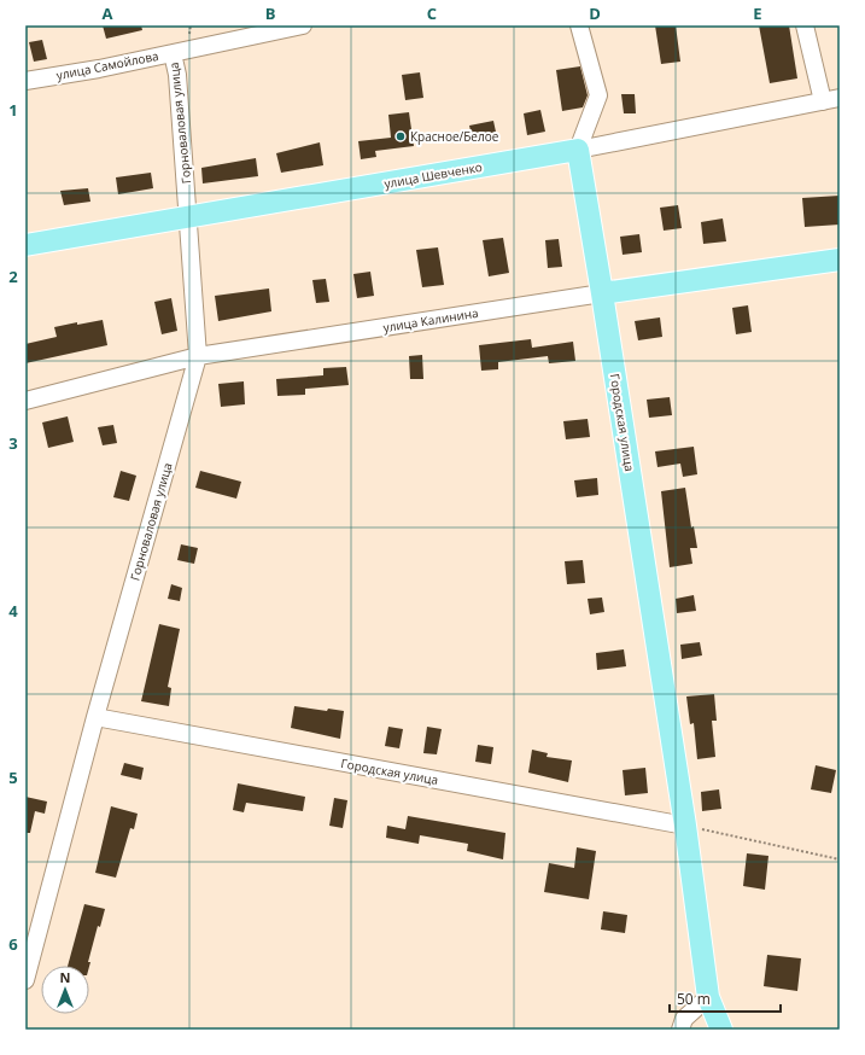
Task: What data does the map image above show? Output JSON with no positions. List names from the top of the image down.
{
  "streets": {
    "main road": ["улица Шевченко", "улица Калинина", "Городская улица"],
    "street": ["улица Самойлова", "Горноваловая улица"]
  },
  "crossings": [
    ["улица Самойлова", "Горноваловая улица"],
    ["Горноваловая улица", "улица Шевченко"],
    ["Горноваловая улица", "улица Калинина"],
    ["Горноваловая улица", "Городская улица"],
    ["улица Шевченко", "Городская улица"],
    ["улица Калинина", "Городская улица"]
  ],
  "places": ["Красное/Белое"],
  "scale_bar": "50 m",
  "north": "top",
  "grid": {
    "columns": [
      "A",
      "B",
      "C",
      "D",
      "E"
    ],
    "rows": [
      "1",
      "2",
      "3",
      "4",
      "5",
      "6"
    ]
  }
}
